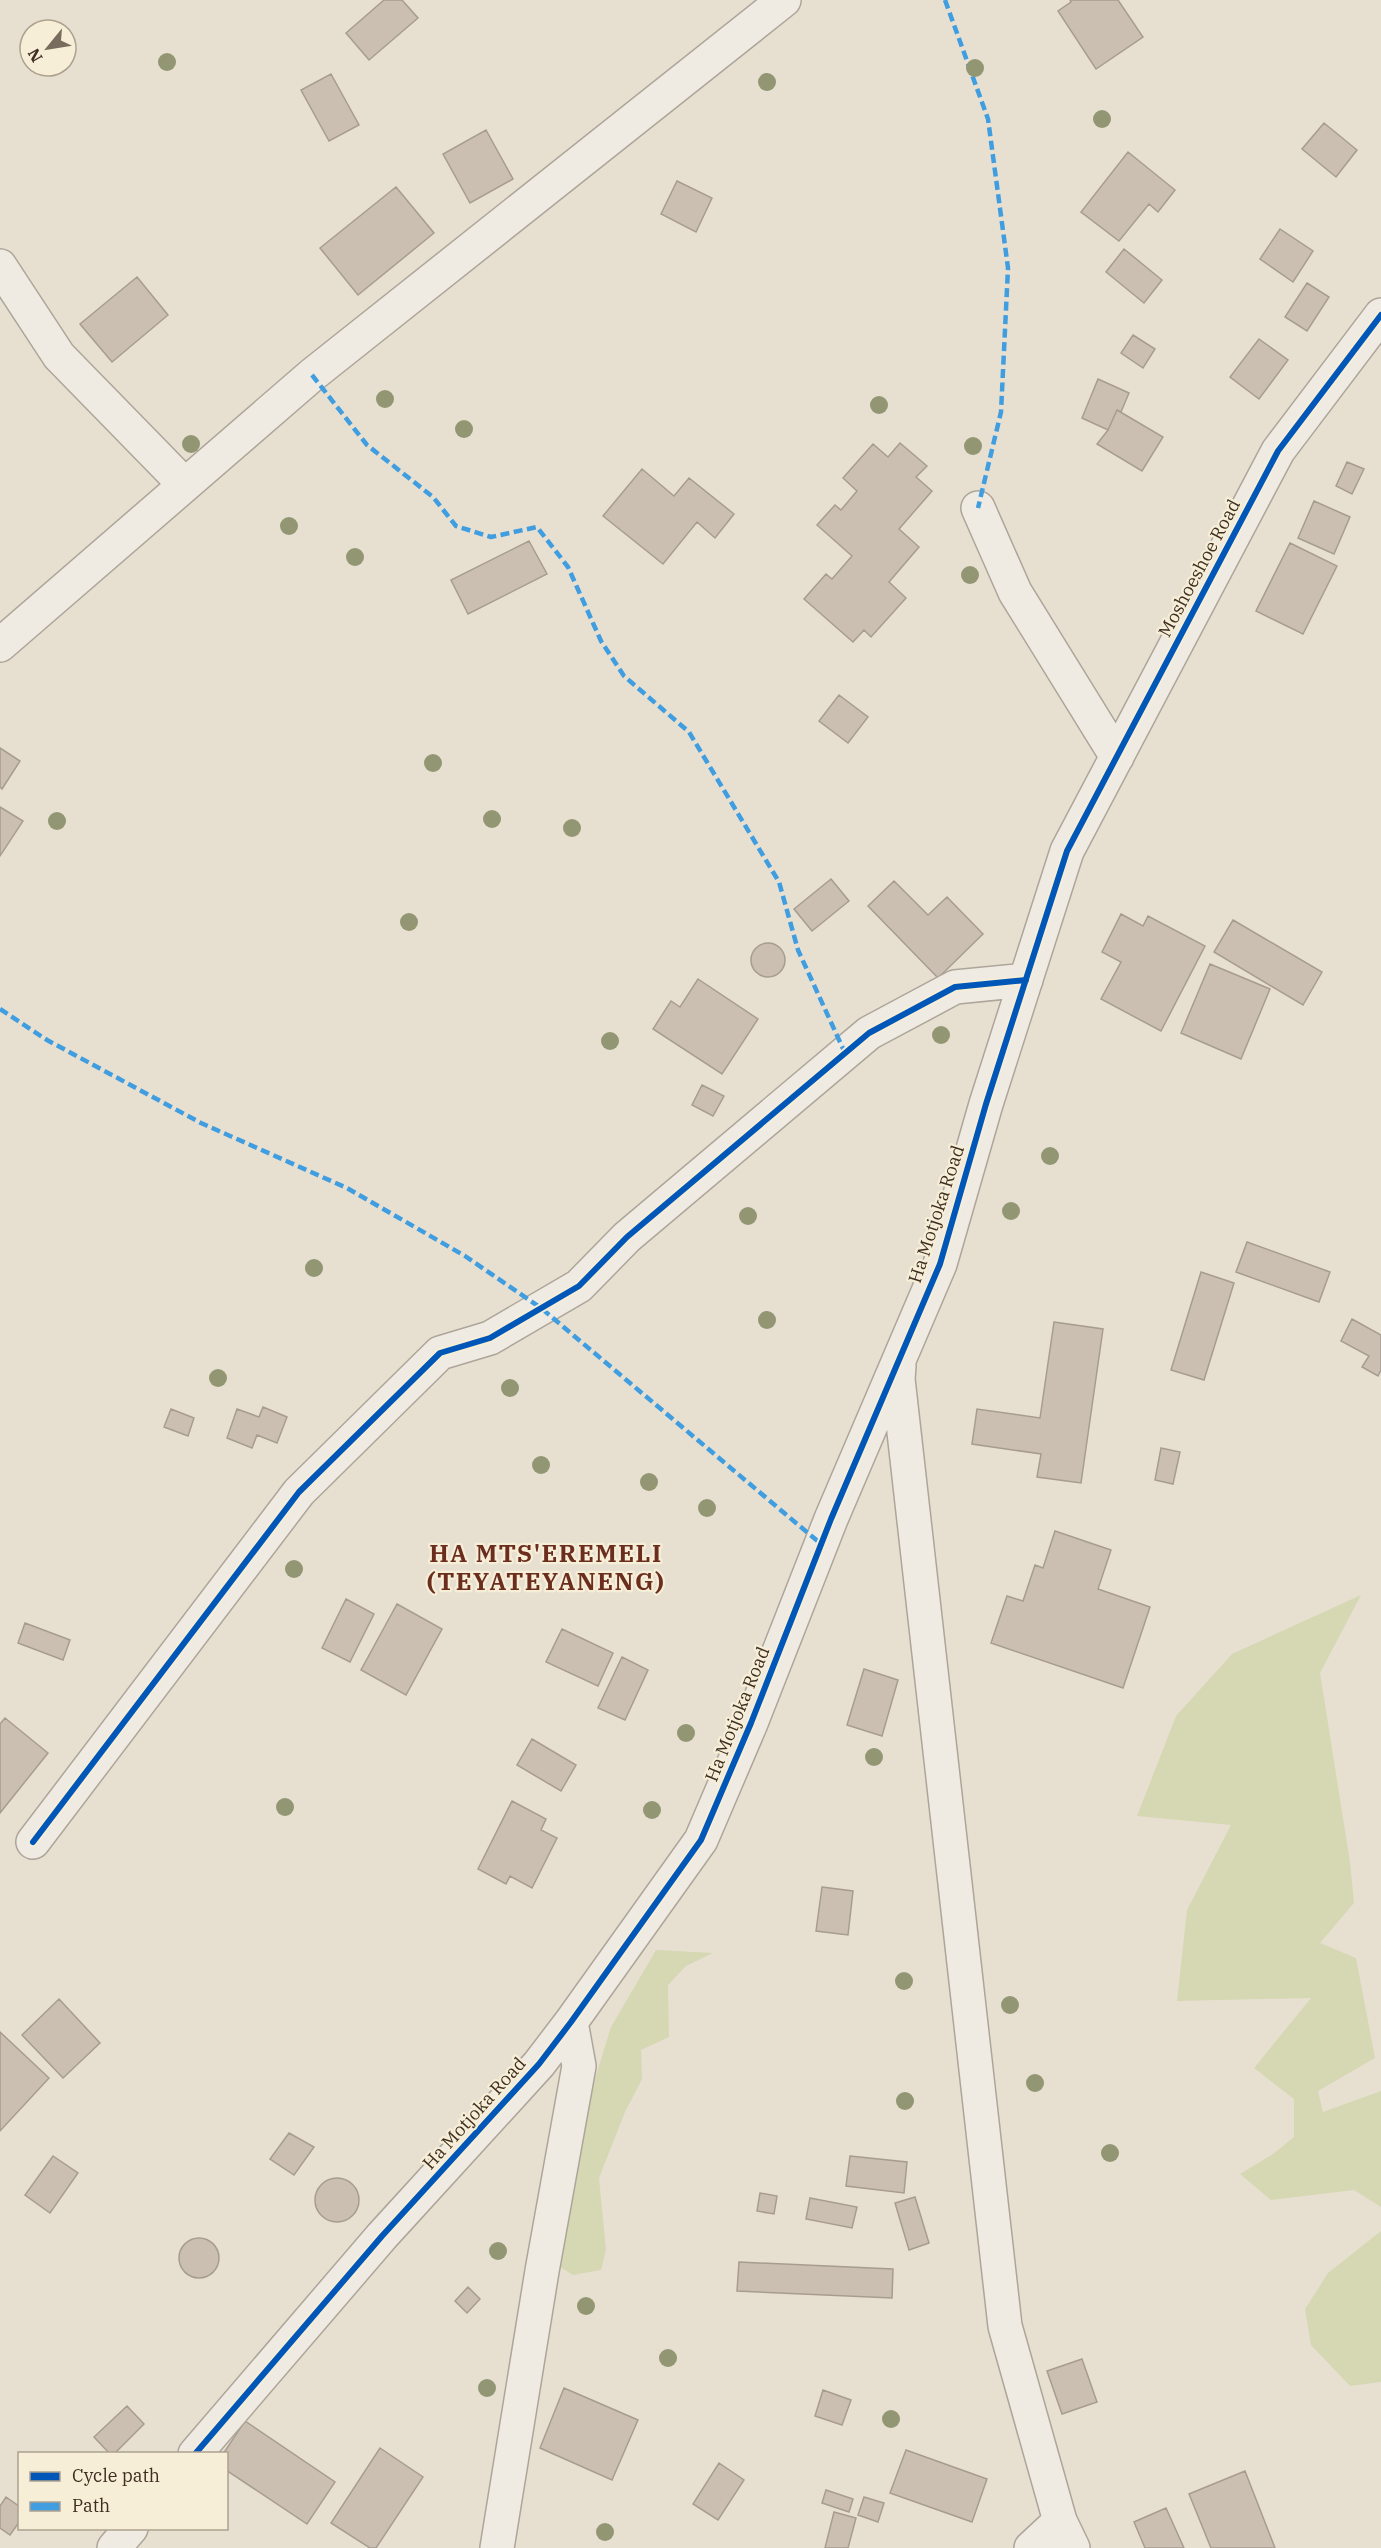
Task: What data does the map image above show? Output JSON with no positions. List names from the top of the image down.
{
  "streets": {
    "street": ["Moshoeshoe Road", "Ha Motjoka Road"]
  },
  "crossings": [
    ["Moshoeshoe Road", "Ha Motjoka Road"]
  ],
  "districts": ["HA MTS'EREMELI (TEYATEYANENG)"],
  "legend": ["Cycle path", "Path"],
  "north": "bottom left"
}
